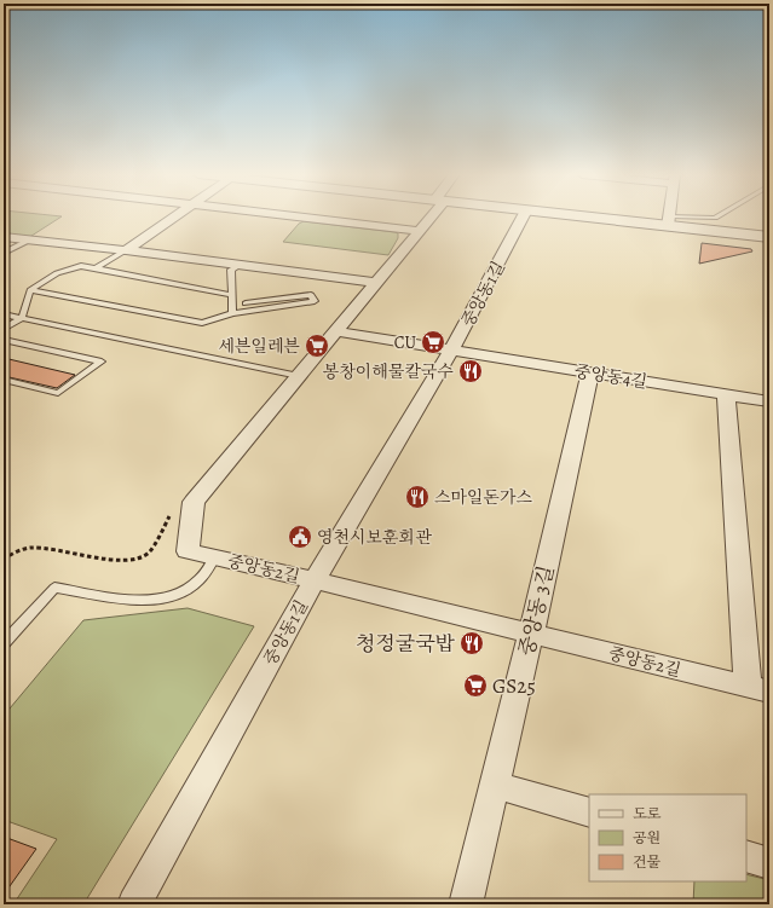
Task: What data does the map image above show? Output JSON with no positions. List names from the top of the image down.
{
  "streets": {
    "street": [
      "중앙동1길",
      "중앙동4길",
      "중앙동2길",
      "중앙동 3길"
    ]
  },
  "crossings": [
    ["중앙동1길", "중앙동4길"],
    ["중앙동1길", "중앙동2길"],
    ["중앙동4길", "중앙동 3길"],
    ["중앙동2길", "중앙동 3길"]
  ],
  "places": {
    "supermarket": ["CU", "세븐일레븐", "GS25"],
    "restaurant": ["봉창이해물칼국수", "스마일돈가스", "청정굴국밥"],
    "public building": ["영천시보훈회관"]
  },
  "legend": ["도로", "공원", "건물"]
}
